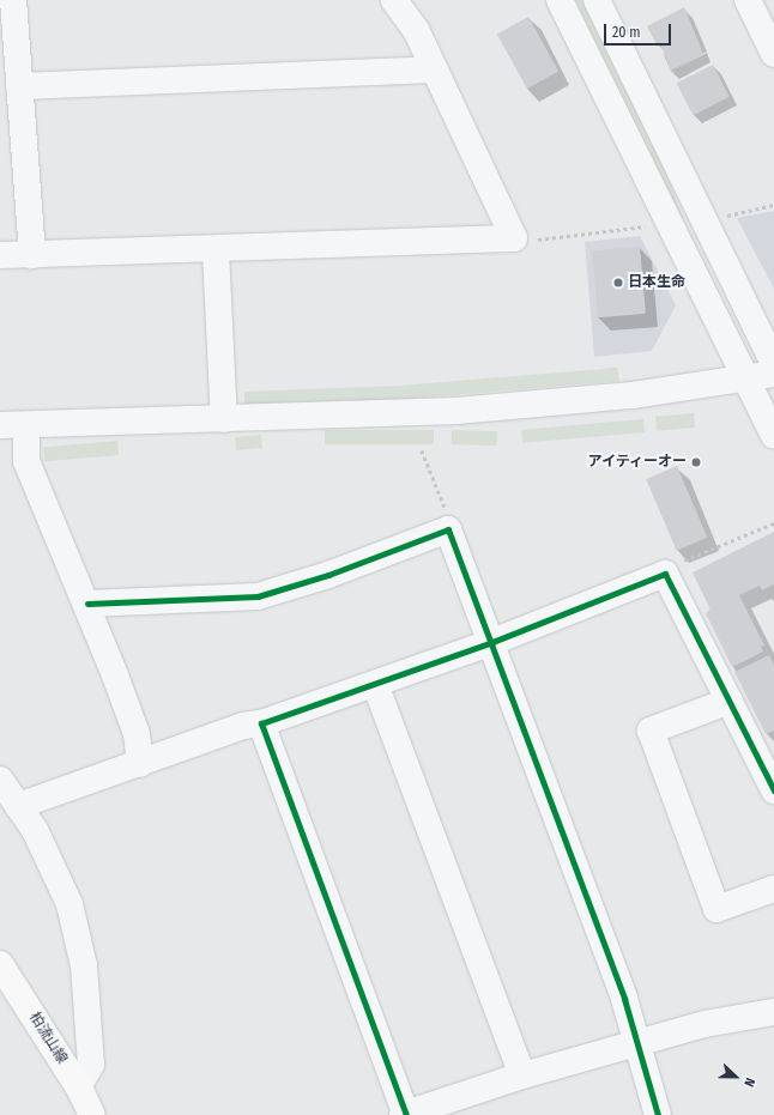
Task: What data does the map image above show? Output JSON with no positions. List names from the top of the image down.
{
  "streets": {
    "main road": ["柏流山線"]
  },
  "places": ["日本生命", "アイティーオー"],
  "scale_bar": "20 m",
  "north": "right"
}
